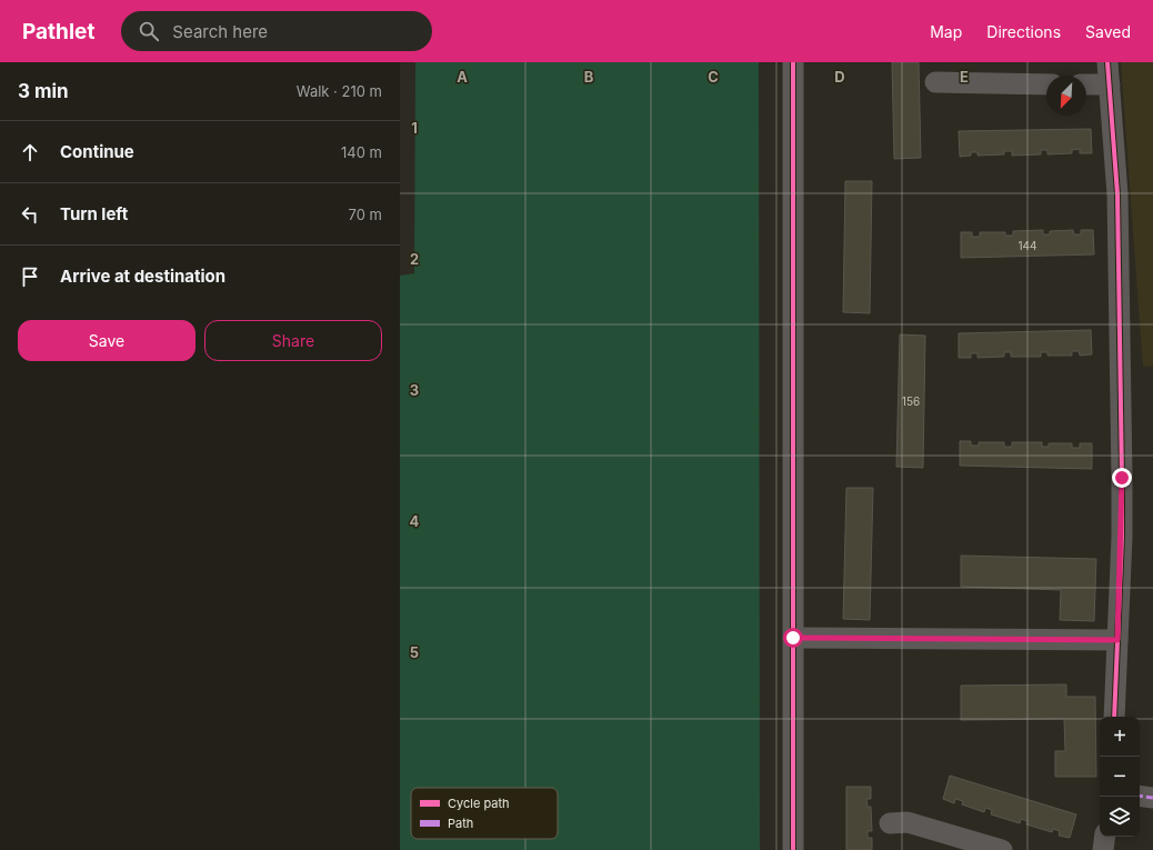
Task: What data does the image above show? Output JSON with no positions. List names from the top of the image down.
{
  "house_numbers": ["144", "156"],
  "legend": ["Cycle path", "Path"],
  "north": "bottom left",
  "page": {
    "header": "Pathlet",
    "search": "Search here",
    "nav": ["Map", "Directions", "Saved"],
    "heading": ["3 min", "Walk · 210 m"],
    "list": [
      ["Continue", "140 m"],
      ["Turn left", "70 m"],
      "Arrive at destination"
    ],
    "buttons": ["Save", "Share"],
    "map_buttons": ["+", "−"]
  },
  "grid": {
    "columns": [
      "A",
      "B",
      "C",
      "D",
      "E"
    ],
    "rows": [
      "1",
      "2",
      "3",
      "4",
      "5"
    ]
  }
}
